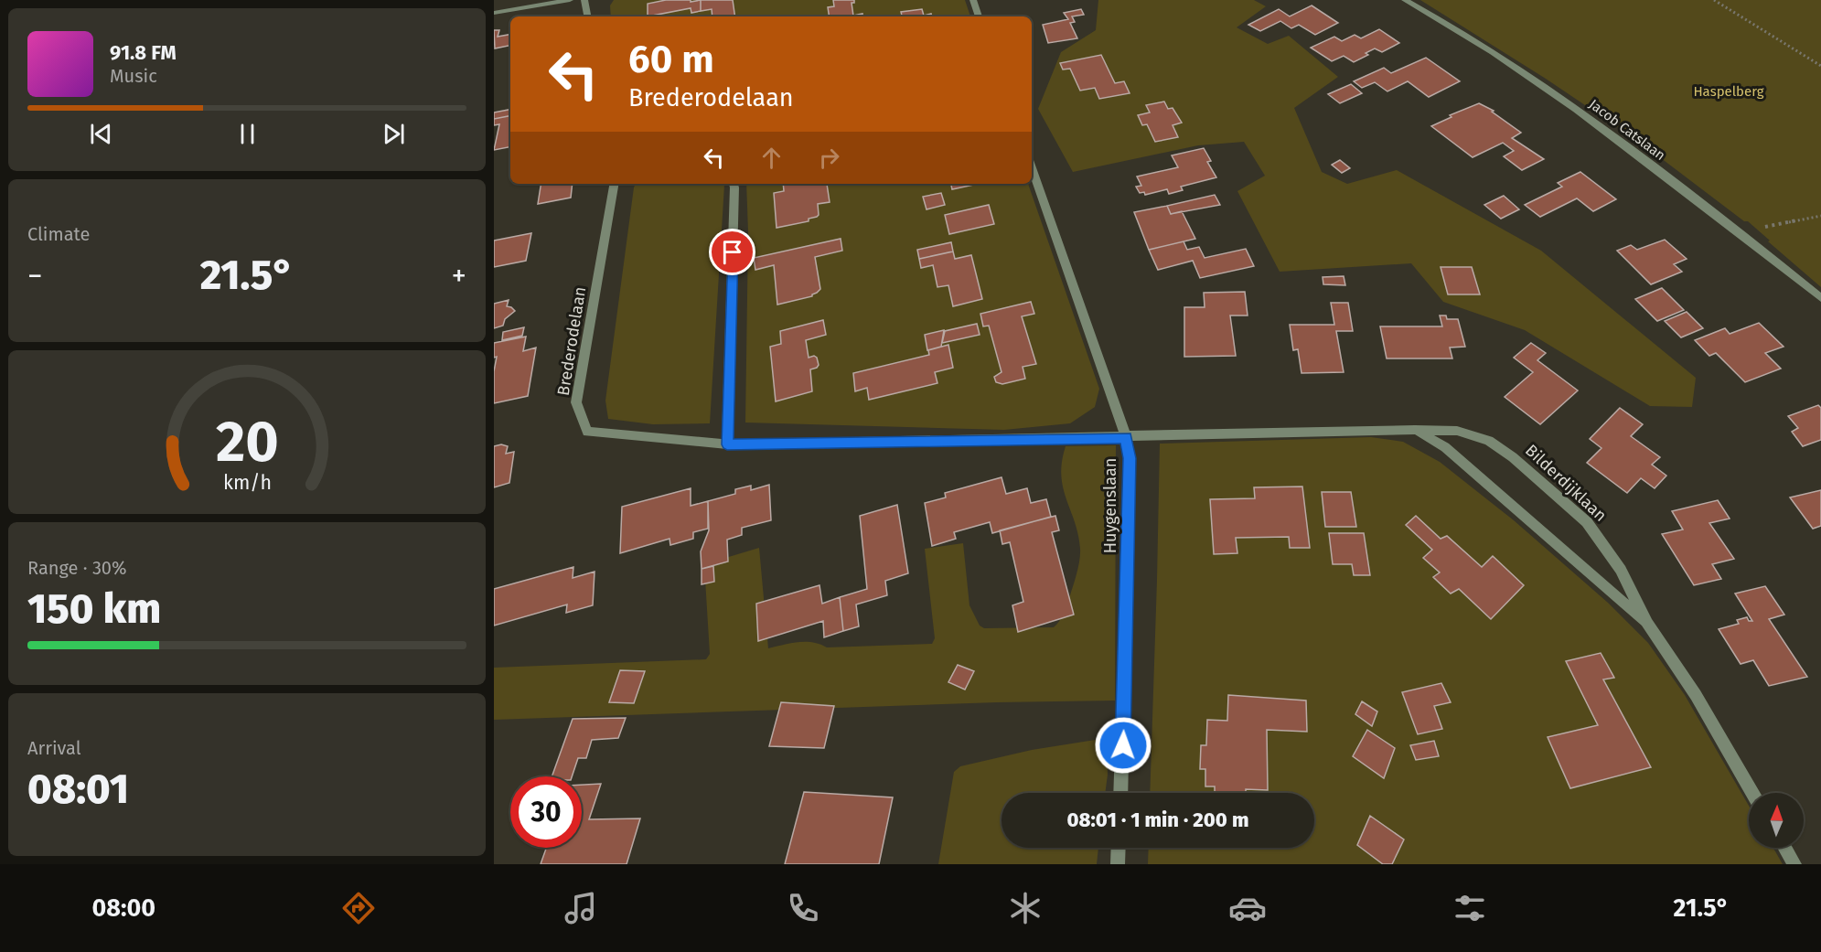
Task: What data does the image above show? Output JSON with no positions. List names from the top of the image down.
{
  "streets": {
    "street": [
      "Jacob Catslaan",
      "Brederodelaan",
      "Bilderdijklaan",
      "Huygenslaan"
    ]
  },
  "crossings": [
    ["Brederodelaan", "Bilderdijklaan"],
    ["Brederodelaan", "Huygenslaan"],
    ["Bilderdijklaan", "Huygenslaan"]
  ],
  "parks": ["Haspelberg"],
  "north": "top",
  "page": {
    "turn": ["60 m", "Brederodelaan"],
    "song": ["91.8 FM", "Music"],
    "tile": [
      "Climate",
      ["Range · 30%", "150 km"],
      ["Arrival", "08:01"]
    ],
    "heat": ["−", "21.5°", "+"],
    "limit": "30",
    "trip": "08:01 · 1 min · 200 m",
    "tabs": ["08:00", "21.5°"],
    "gauge": ["20", "km/h"]
  }
}
